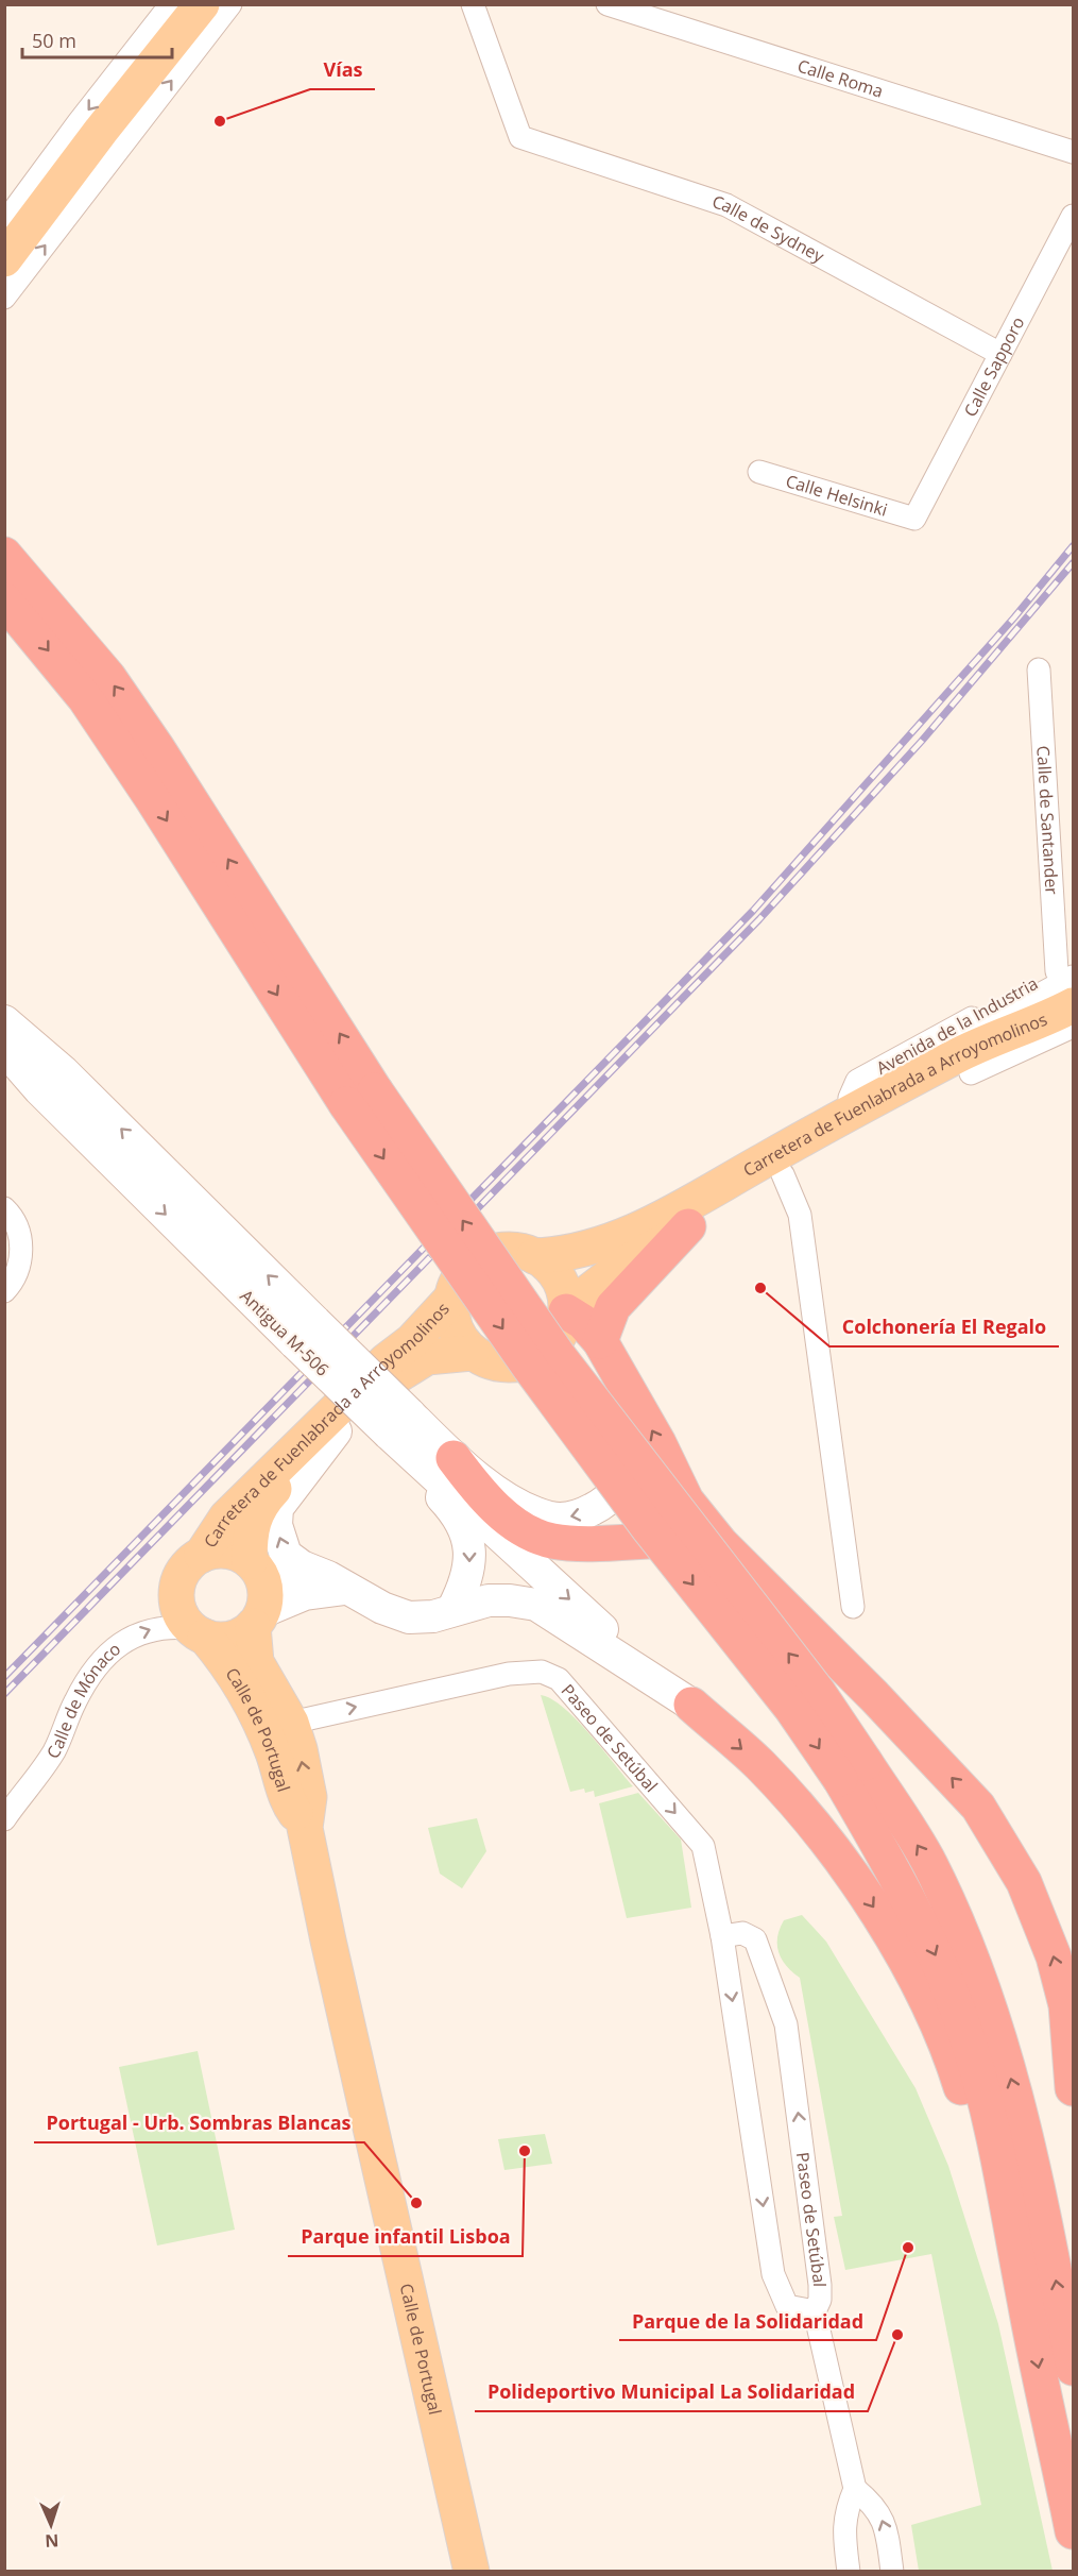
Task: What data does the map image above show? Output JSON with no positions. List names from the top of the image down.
{
  "streets": {
    "main road": ["Carretera de Fuenlabrada a Arroyomolinos", "Calle de Portugal"],
    "street": [
      "Calle Roma",
      "Calle de Sydney",
      "Calle Sapporo",
      "Calle Helsinki",
      "Calle de Santander",
      "Avenida de la Industria",
      "Antigua M-506",
      "Calle de Mónaco",
      "Paseo de Setúbal"
    ]
  },
  "crossings": [
    ["Calle de Sydney", "Calle Sapporo"],
    ["Calle Sapporo", "Calle Helsinki"],
    ["Calle de Santander", "Avenida de la Industria"],
    ["Avenida de la Industria", "Carretera de Fuenlabrada a Arroyomolinos"],
    ["Carretera de Fuenlabrada a Arroyomolinos", "Calle de Mónaco"],
    ["Carretera de Fuenlabrada a Arroyomolinos", "Calle de Portugal"],
    ["Calle de Mónaco", "Calle de Portugal"],
    ["Calle de Portugal", "Paseo de Setúbal"]
  ],
  "one_way": ["Antigua M-506", "Calle de Mónaco"],
  "places": [
    "Vías",
    "Colchonería El Regalo",
    "Parque infantil Lisboa",
    "Portugal - Urb. Sombras Blancas",
    "Parque de la Solidaridad",
    "Polideportivo Municipal La Solidaridad"
  ],
  "scale_bar": "50 m",
  "north": "bottom"
}
